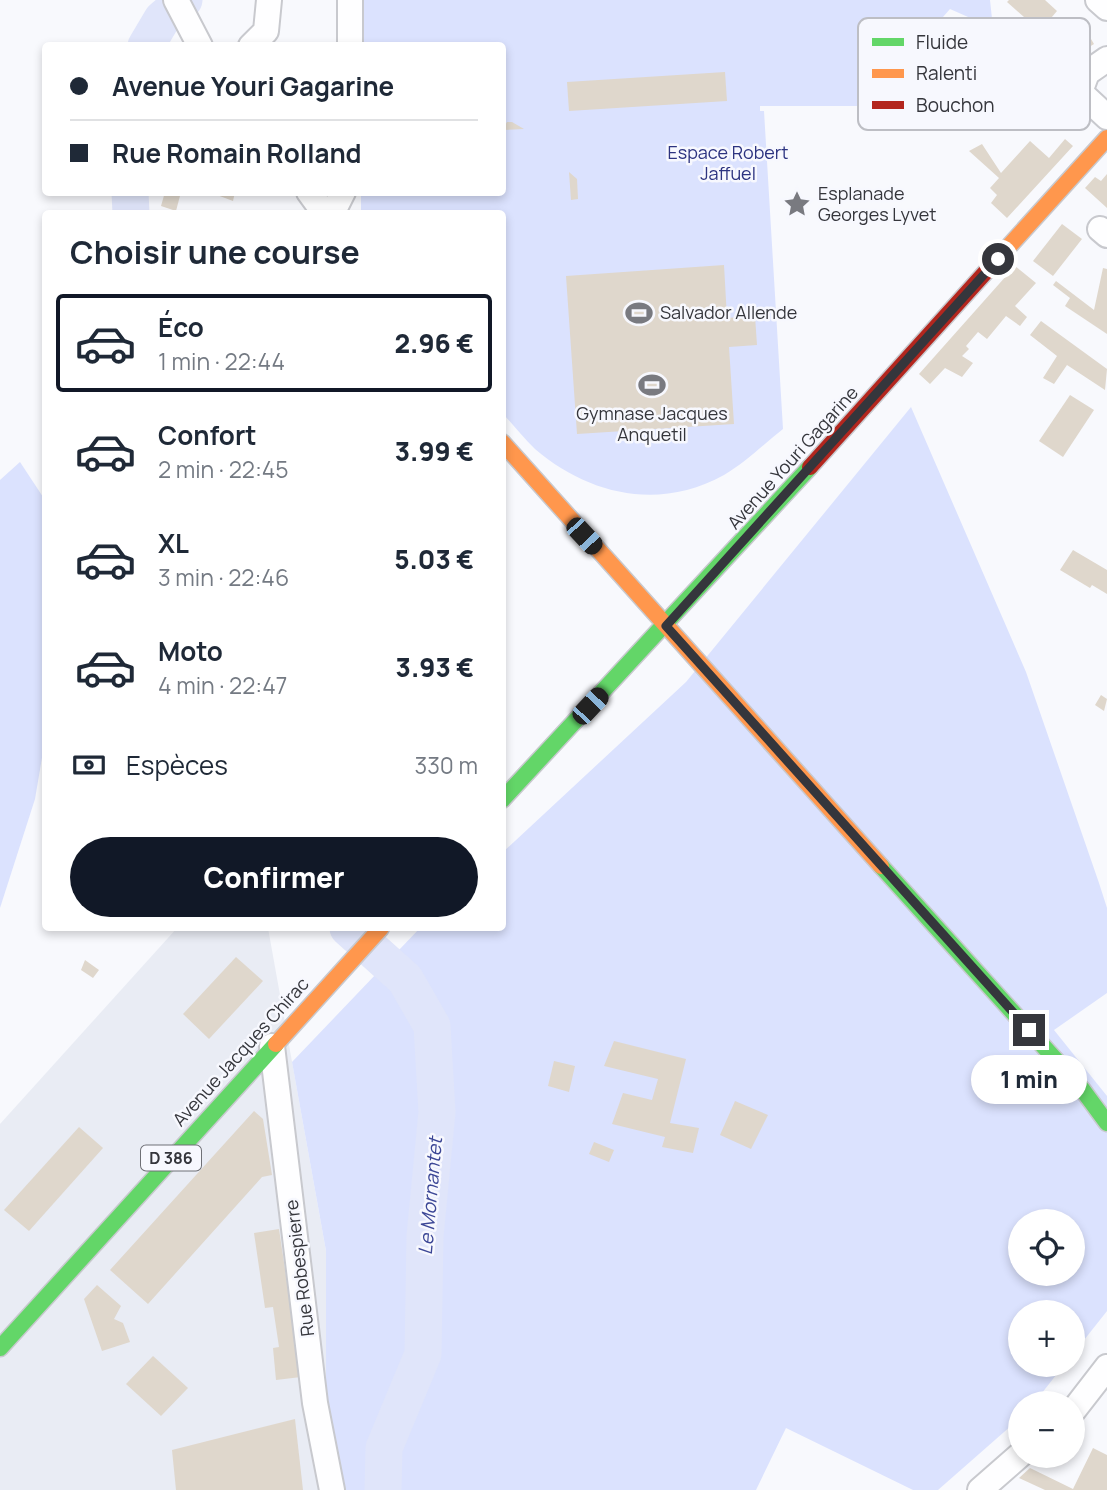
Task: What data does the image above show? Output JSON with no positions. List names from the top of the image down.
{
  "streets": {
    "main road": ["Avenue Youri Gagarine", "Avenue Jacques Chirac", "D 386"],
    "street": ["Rue Robespierre"]
  },
  "crossings": [
    ["Avenue Jacques Chirac", "Rue Robespierre"]
  ],
  "water": ["Le Mornantet"],
  "parks": ["Espace Robert Jaffuel"],
  "places": {
    "place": ["Esplanade Georges Lyvet"],
    "sports": ["Salvador Allende", "Gymnase Jacques Anquetil"]
  },
  "legend": ["Fluide", "Ralenti", "Bouchon"],
  "page": {
    "banner": ["Avenue Youri Gagarine", "Rue Romain Rolland"],
    "heading": "Choisir une course",
    "list": [
      {
        "name": "Éco",
        "note": "1 min · 22:44",
        "value": "2.96 €"
      },
      {
        "name": "Confort",
        "note": "2 min · 22:45",
        "value": "3.99 €"
      },
      {
        "name": "XL",
        "note": "3 min · 22:46",
        "value": "5.03 €"
      },
      {
        "name": "Moto",
        "note": "4 min · 22:47",
        "value": "3.93 €"
      }
    ],
    "pay": ["Espèces", "330 m"],
    "buttons": "Confirmer",
    "bubble": "1 min",
    "map_buttons": ["+", "−"]
  }
}
